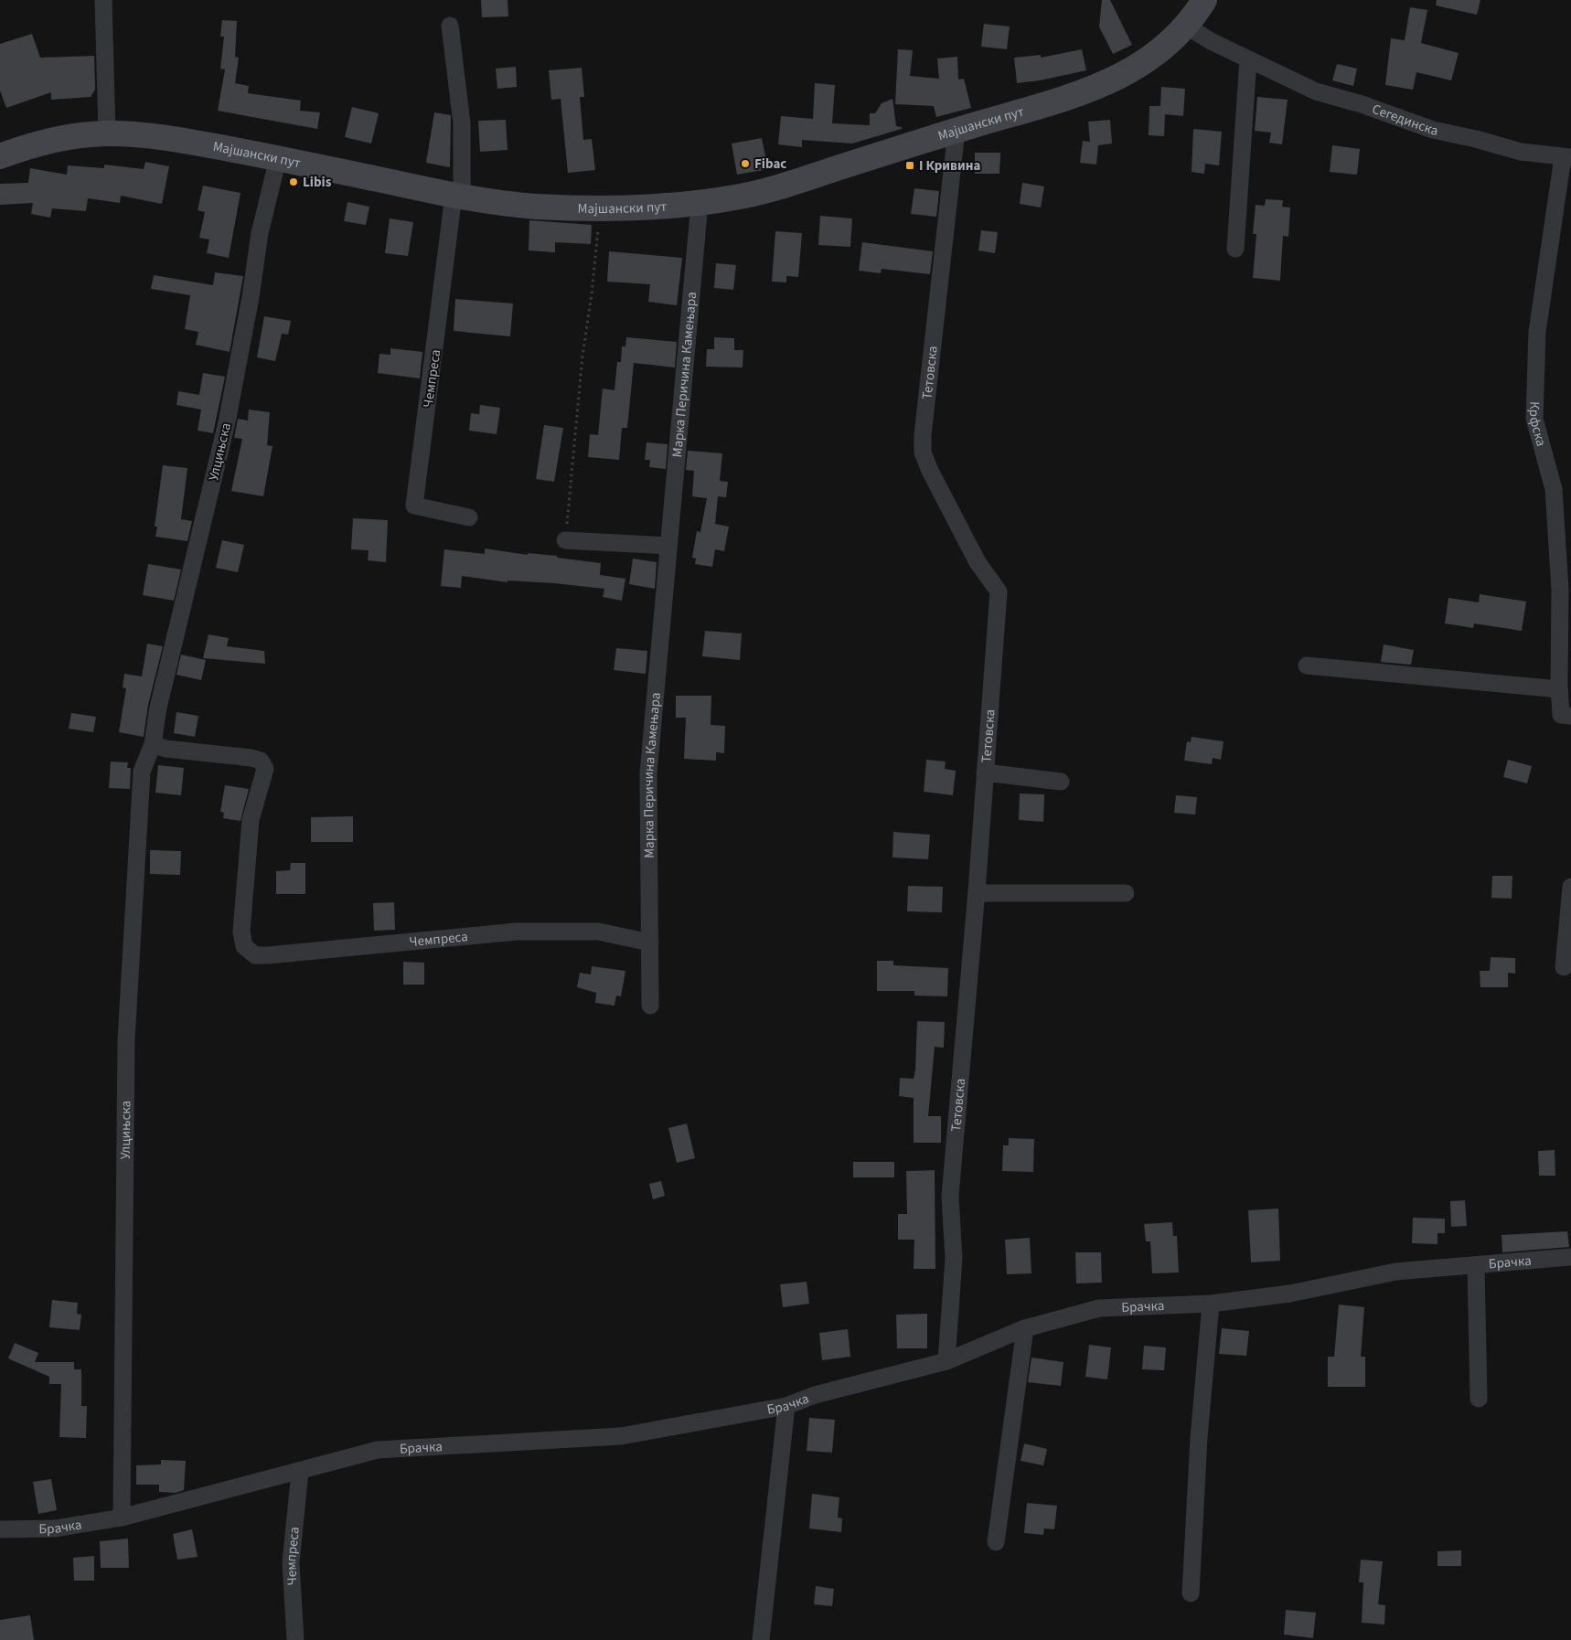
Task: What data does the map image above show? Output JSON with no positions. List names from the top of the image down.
{
  "streets": {
    "street": [
      "Сегединска",
      "Мајшански пут",
      "Тетовска",
      "Марка Перичина Камењара",
      "Чемпреса",
      "Крфска",
      "Улцињска",
      "Брачка"
    ]
  },
  "crossings": [
    ["Сегединска", "Мајшански пут"],
    ["Сегединска", "Крфска"],
    ["Мајшански пут", "Тетовска"],
    ["Мајшански пут", "Марка Перичина Камењара"],
    ["Мајшански пут", "Чемпреса"],
    ["Мајшански пут", "Улцињска"],
    ["Тетовска", "Брачка"],
    ["Марка Перичина Камењара", "Чемпреса"],
    ["Чемпреса", "Улцињска"],
    ["Чемпреса", "Брачка"],
    ["Улцињска", "Брачка"]
  ],
  "places": {
    "other": ["Fibac", "Libis"],
    "transit": ["I Кривина"]
  }
}
